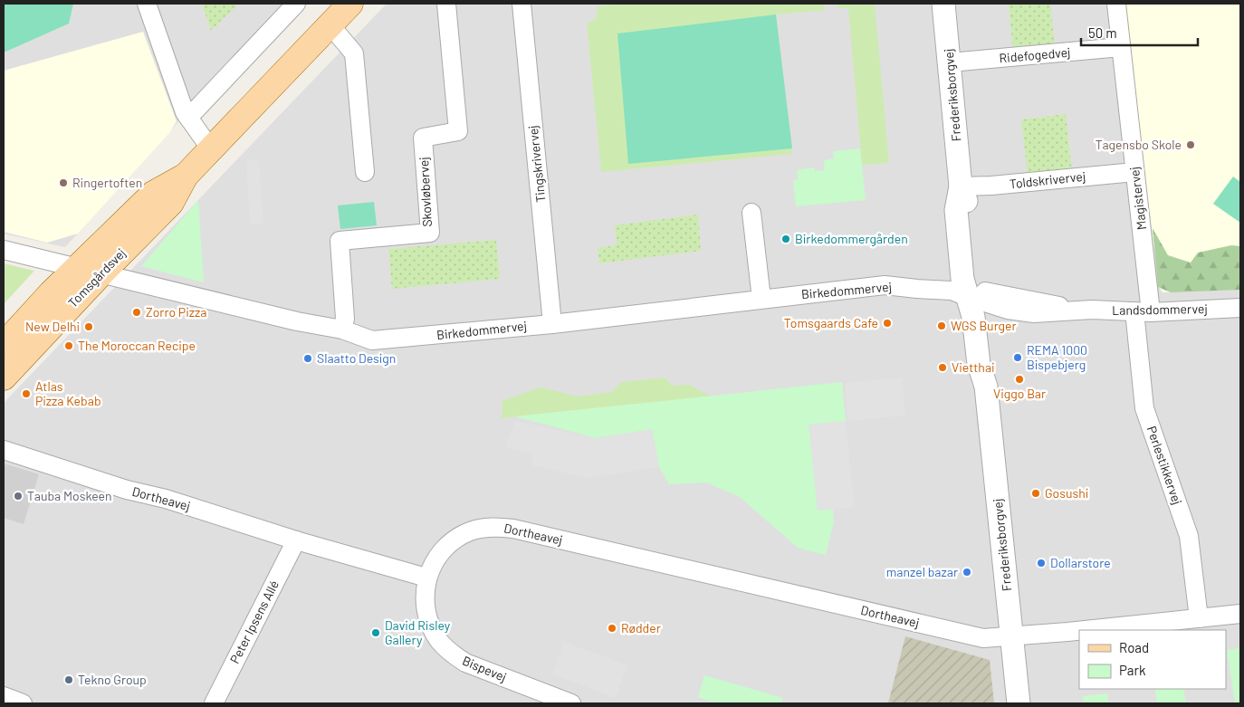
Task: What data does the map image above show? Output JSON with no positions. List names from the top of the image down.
{
  "streets": {
    "main road": ["Tomsgårdsvej"],
    "street": [
      "Ridefogedvej",
      "Frederiksborgvej",
      "Tingskrivervej",
      "Toldskrivervej",
      "Skovløbervej",
      "Magistervej",
      "Birkedommervej",
      "Landsdommervej",
      "Perlestikkervej",
      "Dortheavej",
      "Peter Ipsens Allé",
      "Bispevej"
    ]
  },
  "crossings": [
    ["Ridefogedvej", "Frederiksborgvej"],
    ["Ridefogedvej", "Magistervej"],
    ["Frederiksborgvej", "Toldskrivervej"],
    ["Frederiksborgvej", "Birkedommervej"],
    ["Frederiksborgvej", "Landsdommervej"],
    ["Frederiksborgvej", "Dortheavej"],
    ["Tingskrivervej", "Birkedommervej"],
    ["Toldskrivervej", "Magistervej"],
    ["Skovløbervej", "Birkedommervej"],
    ["Magistervej", "Landsdommervej"],
    ["Magistervej", "Perlestikkervej"],
    ["Tomsgårdsvej", "Birkedommervej"],
    ["Birkedommervej", "Landsdommervej"],
    ["Landsdommervej", "Perlestikkervej"],
    ["Perlestikkervej", "Dortheavej"],
    ["Dortheavej", "Peter Ipsens Allé"],
    ["Dortheavej", "Bispevej"]
  ],
  "places": [
    "Tagensbo Skole",
    "Ringertoften",
    "Birkedommergården",
    "Zorro Pizza",
    "Tomsgaards Cafe",
    "WGS Burger",
    "New Delhi",
    "The Moroccan Recipe",
    "REMA 1000 Bispebjerg",
    "Slaatto Design",
    "Vietthai",
    "Viggo Bar",
    "Atlas Pizza Kebab",
    "Gosushi",
    "Tauba Moskeen",
    "Dollarstore",
    "manzel bazar",
    "Rødder",
    "David Risley Gallery",
    "Tekno Group"
  ],
  "legend": ["Road", "Park"],
  "scale_bar": "50 m"
}
